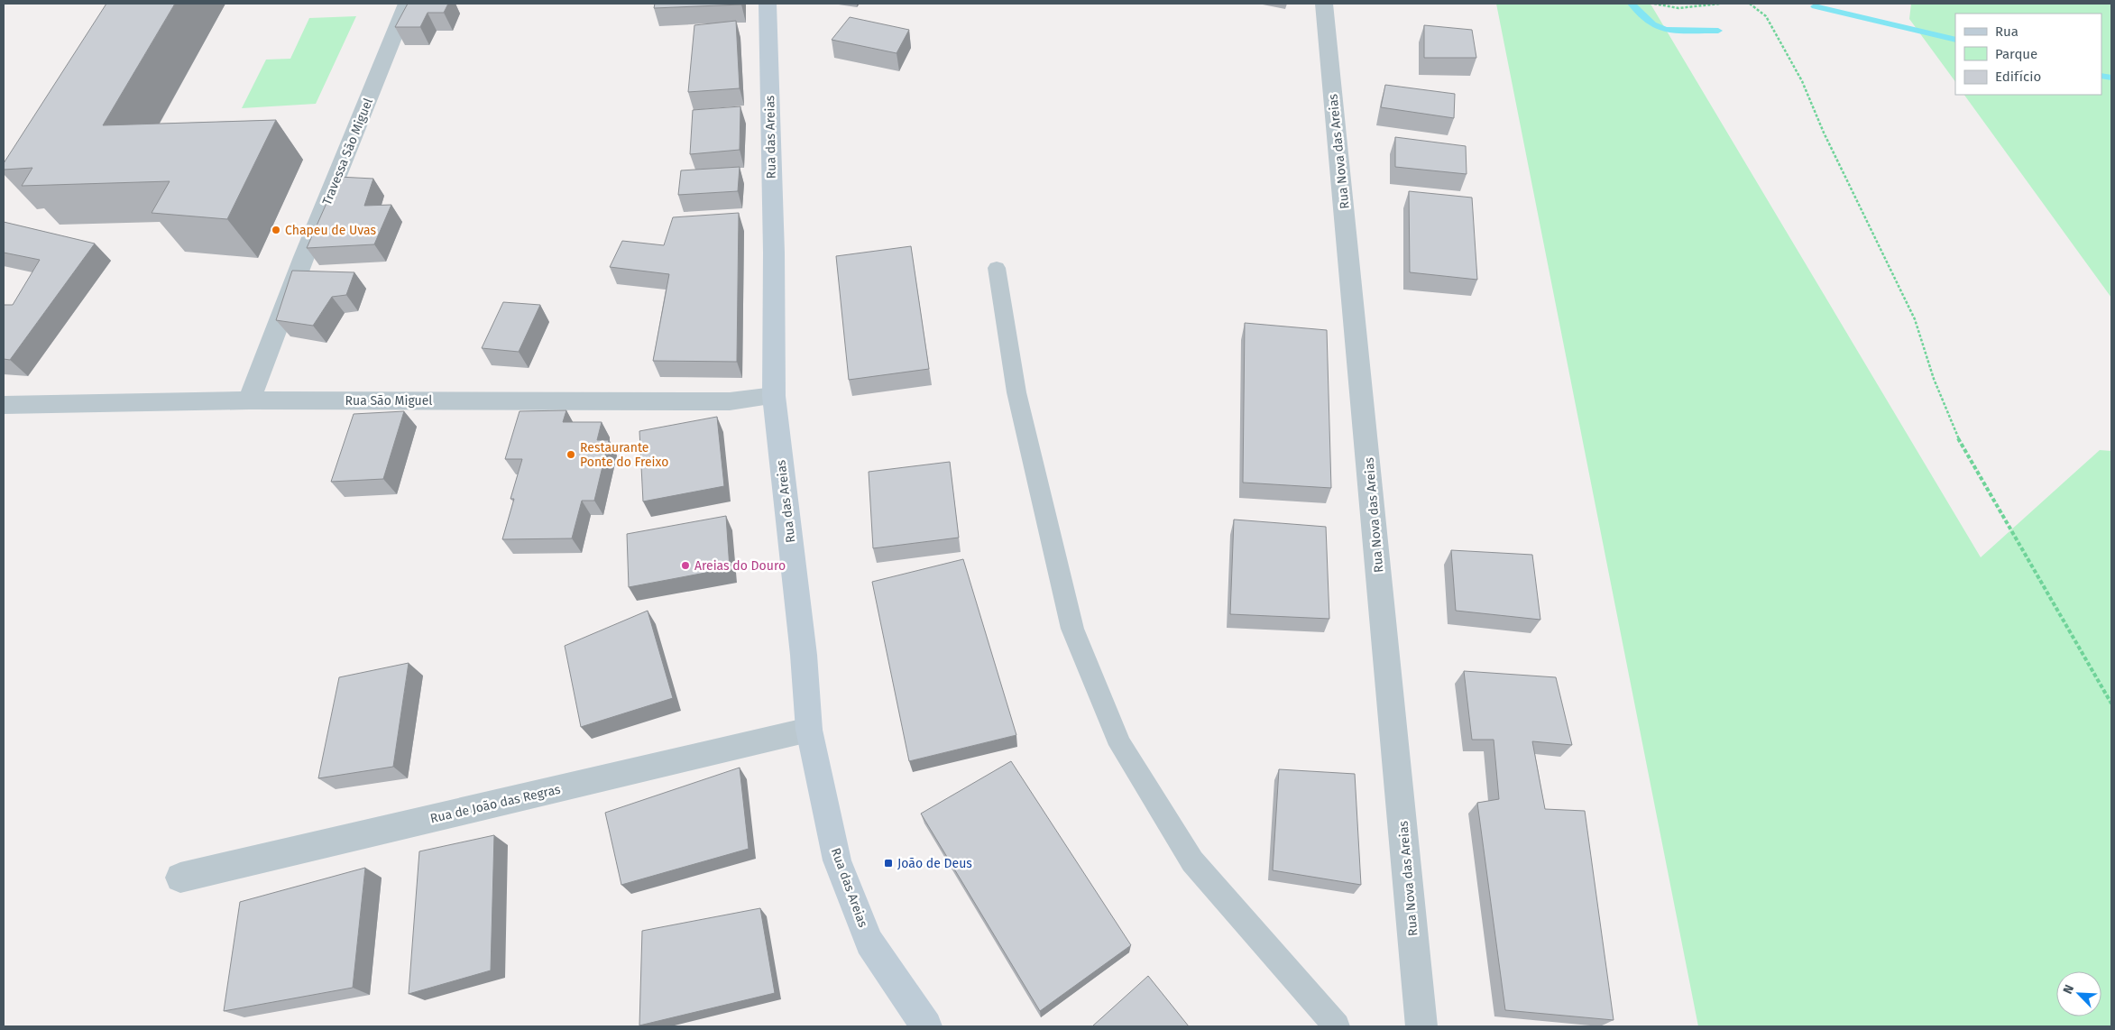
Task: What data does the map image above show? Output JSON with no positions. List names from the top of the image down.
{
  "streets": {
    "street": [
      "Rua das Areias",
      "Travessa São Miguel",
      "Rua Nova das Areias",
      "Rua São Miguel",
      "Rua de João das Regras"
    ]
  },
  "crossings": [
    ["Rua das Areias", "Rua São Miguel"],
    ["Rua das Areias", "Rua de João das Regras"],
    ["Travessa São Miguel", "Rua São Miguel"]
  ],
  "places": {
    "other": ["Chapeu de Uvas", "Restaurante Ponte do Freixo", "Areias do Douro"],
    "transit": ["João de Deus"]
  },
  "legend": ["Rua", "Parque", "Edifício"],
  "north": "top left"
}
